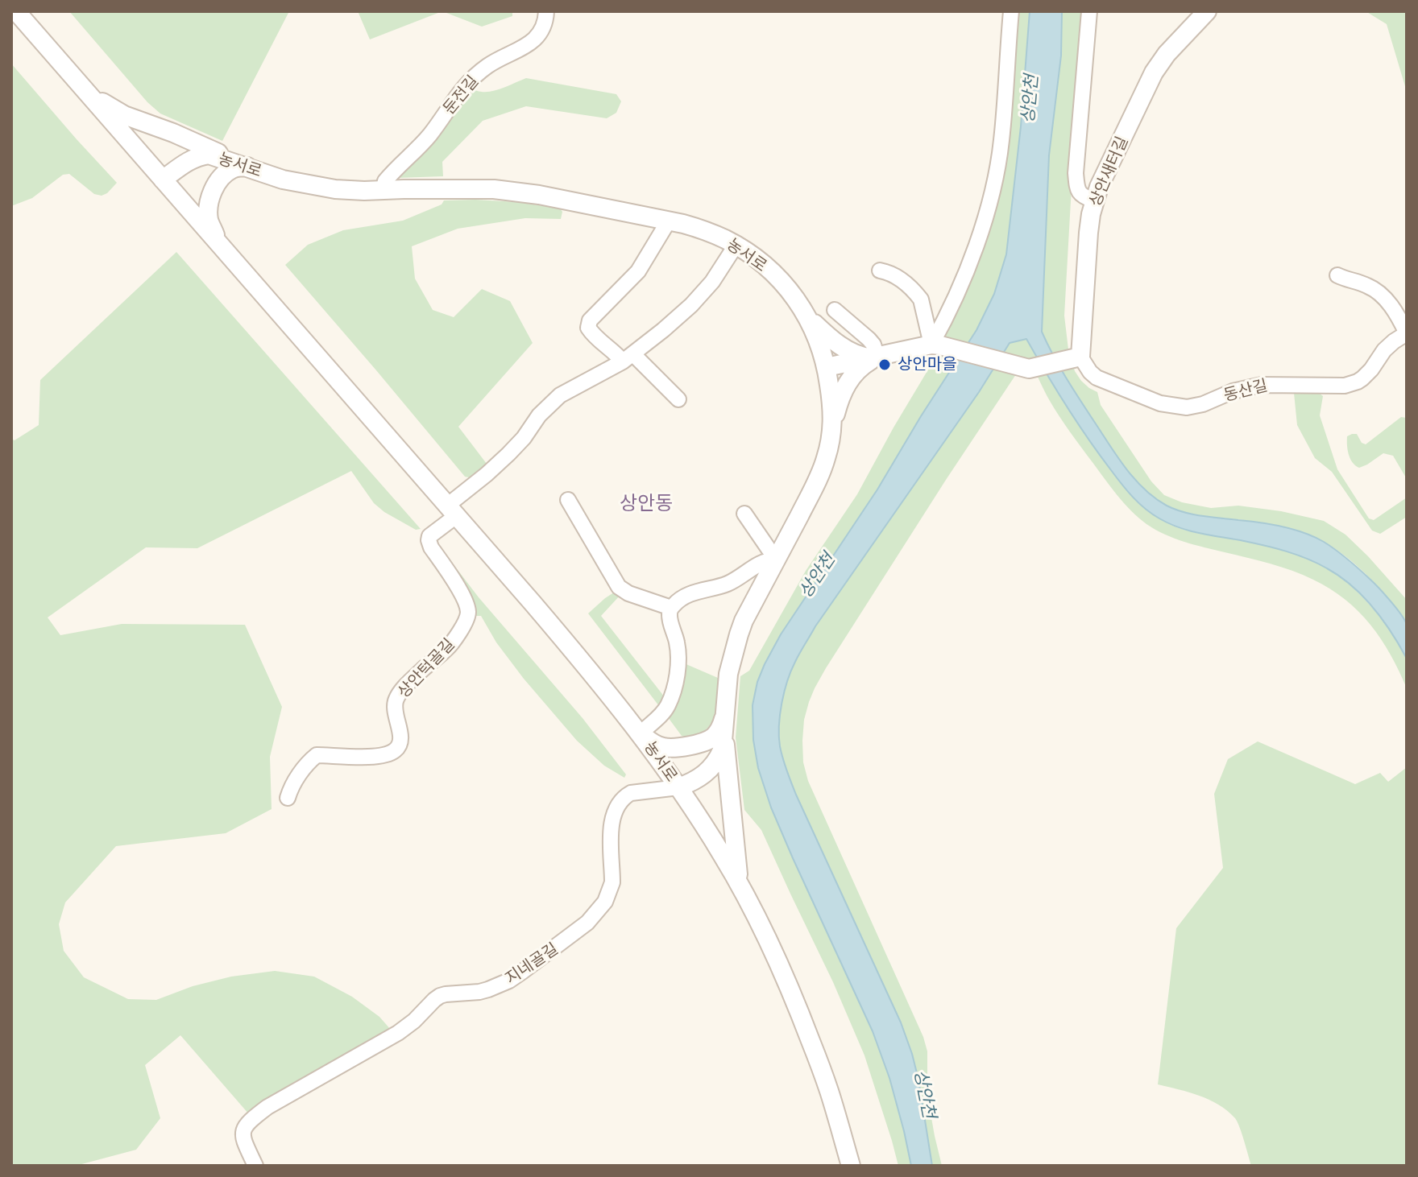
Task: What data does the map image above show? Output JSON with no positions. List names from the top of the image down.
{
  "streets": {
    "street": [
      "둔전길",
      "농서로",
      "상안새터길",
      "동산길",
      "상안턱골길",
      "지네골길"
    ]
  },
  "crossings": [
    ["둔전길", "농서로"],
    ["농서로", "상안턱골길"],
    ["농서로", "지네골길"],
    ["상안새터길", "동산길"]
  ],
  "districts": ["상안동"],
  "water": ["상안천"],
  "places": ["상안마을"]
}
